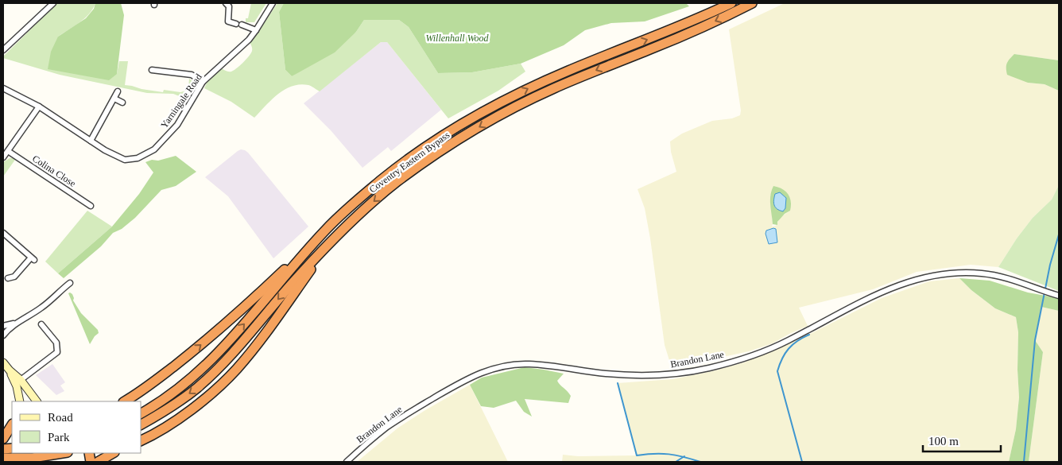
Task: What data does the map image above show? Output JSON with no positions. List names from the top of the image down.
{
  "streets": {
    "highway": ["Coventry Eastern Bypass"],
    "street": ["Yarningale Road", "Colina Close", "Brandon Lane"]
  },
  "parks": ["Willenhall Wood"],
  "legend": ["Road", "Park"],
  "scale_bar": "100 m"
}
